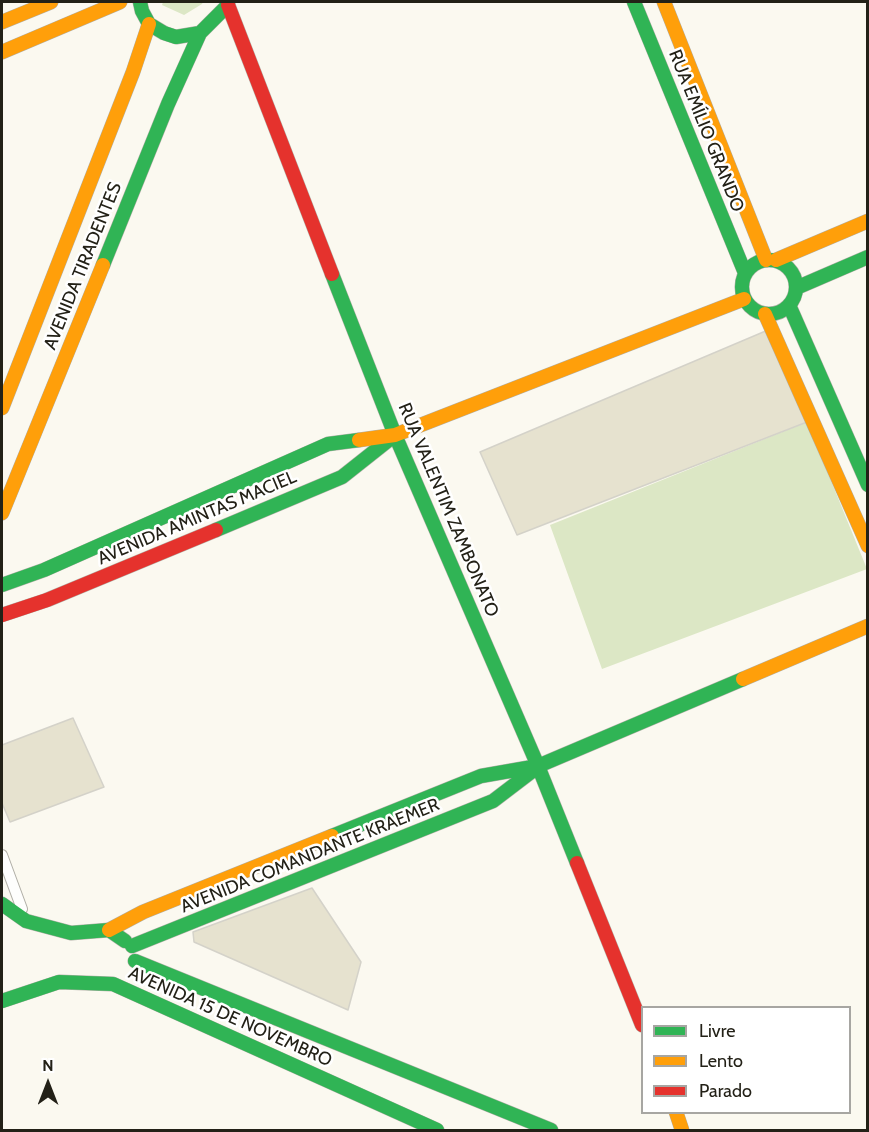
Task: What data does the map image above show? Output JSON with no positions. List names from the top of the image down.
{
  "streets": {
    "street": [
      "RUA EMÍLIO GRANDO",
      "AVENIDA TIRADENTES",
      "RUA VALENTIM ZAMBONATO",
      "AVENIDA AMINTAS MACIEL",
      "AVENIDA COMANDANTE KRAEMER",
      "AVENIDA 15 DE NOVEMBRO"
    ]
  },
  "crossings": [
    ["RUA EMÍLIO GRANDO", "AVENIDA AMINTAS MACIEL"],
    ["AVENIDA TIRADENTES", "RUA VALENTIM ZAMBONATO"],
    ["RUA VALENTIM ZAMBONATO", "AVENIDA AMINTAS MACIEL"],
    ["RUA VALENTIM ZAMBONATO", "AVENIDA COMANDANTE KRAEMER"],
    ["AVENIDA COMANDANTE KRAEMER", "AVENIDA 15 DE NOVEMBRO"]
  ],
  "legend": ["Livre", "Lento", "Parado"],
  "north": "top"
}
